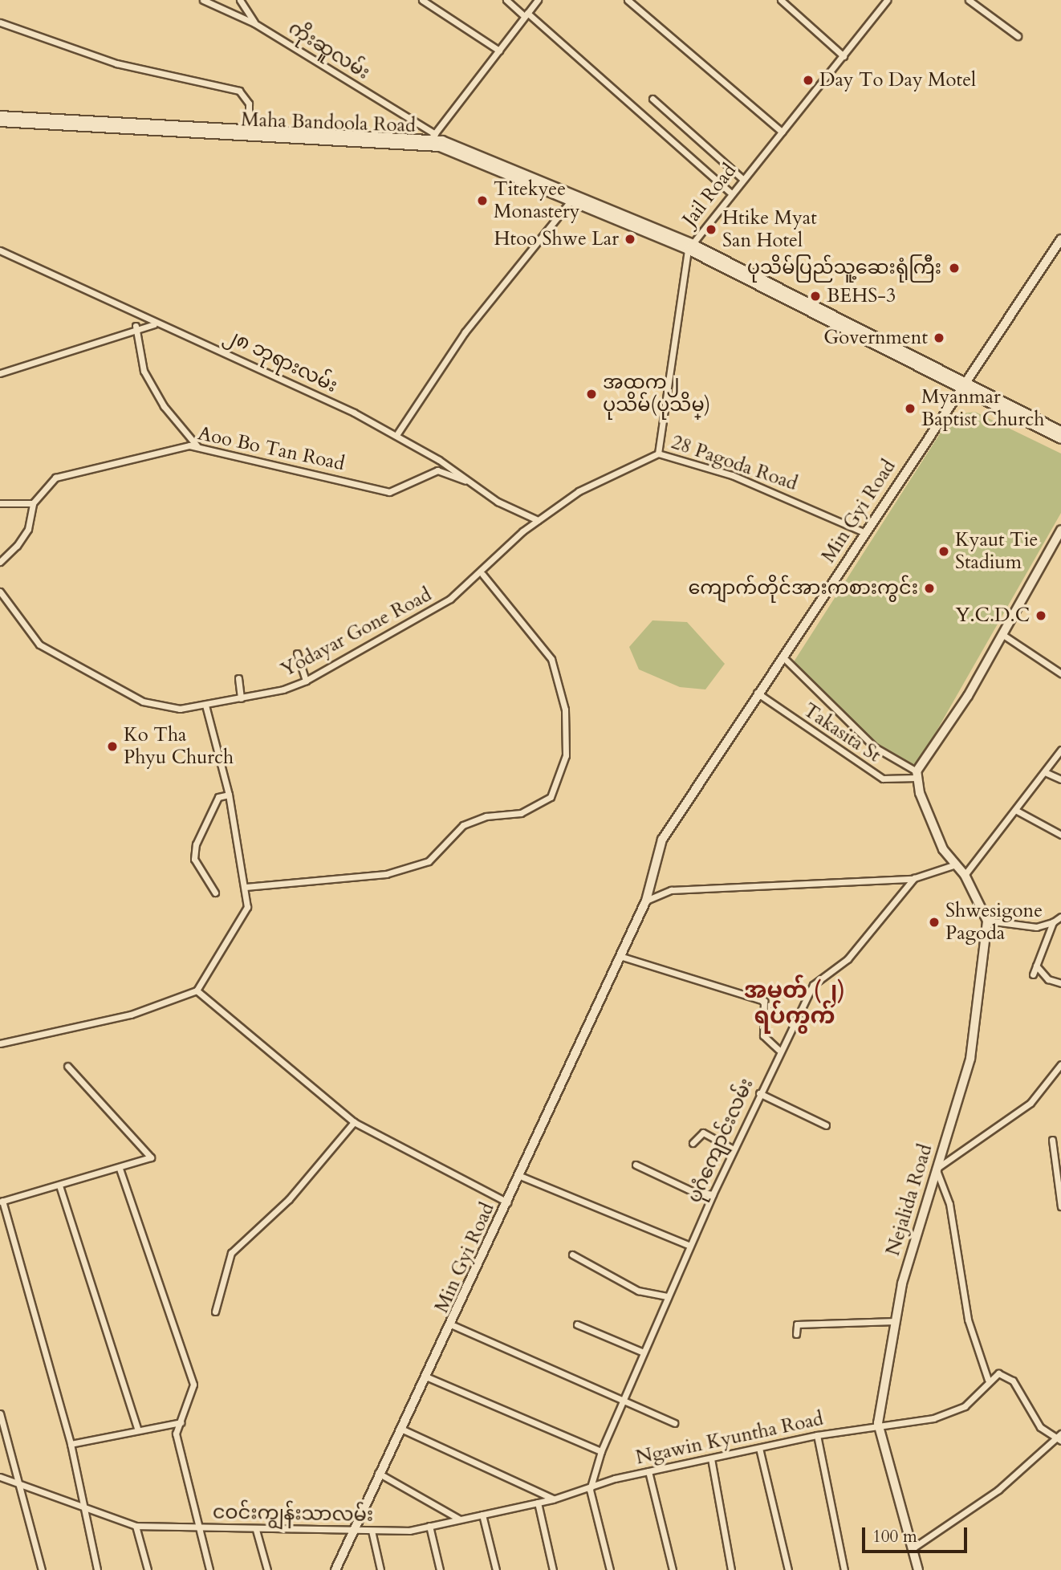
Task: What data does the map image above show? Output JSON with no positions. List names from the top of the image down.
{
  "streets": {
    "main road": ["Maha Bandoola Road", "Min Gyi Road", "Nejalida Road"],
    "street": [
      "ကိုးဆူလမ်း",
      "Jail Road",
      "၂၈ ဘုရားလမ်း",
      "Aoo Bo Tan Road",
      "28 Pagoda Road",
      "Yodayar Gone Road",
      "Takasita St",
      "ပုဂံကျောင်းလမ်း",
      "Ngawin Kyuntha Road",
      "ငဝင်းကျွန်းသာလမ်း"
    ]
  },
  "crossings": [
    ["ကိုးဆူလမ်း", "Maha Bandoola Road"],
    ["Maha Bandoola Road", "Jail Road"],
    ["Maha Bandoola Road", "Min Gyi Road"],
    ["Jail Road", "28 Pagoda Road"],
    ["၂၈ ဘုရားလမ်း", "Aoo Bo Tan Road"],
    ["၂၈ ဘုရားလမ်း", "28 Pagoda Road"],
    ["၂၈ ဘုရားလမ်း", "Yodayar Gone Road"],
    ["28 Pagoda Road", "Min Gyi Road"],
    ["28 Pagoda Road", "Yodayar Gone Road"],
    ["Min Gyi Road", "Takasita St"],
    ["Min Gyi Road", "ငဝင်းကျွန်းသာလမ်း"],
    ["ပုဂံကျောင်းလမ်း", "Ngawin Kyuntha Road"],
    ["ပုဂံကျောင်းလမ်း", "ငဝင်းကျွန်းသာလမ်း"],
    ["Nejalida Road", "Ngawin Kyuntha Road"],
    ["Ngawin Kyuntha Road", "ငဝင်းကျွန်းသာလမ်း"]
  ],
  "districts": ["အမှတ် (၂) ရပ်ကွက်"],
  "places": [
    "Day To Day Motel",
    "Titekyee Monastery",
    "Htike Myat San Hotel",
    "Htoo Shwe Lar",
    "ပုသိမ်ပြည်သူ့ဆေးရုံကြီး",
    "BEHS-3",
    "Government",
    "အထက၂ ပုသိမ်(ပုသိမ္)",
    "Myanmar Baptist Church",
    "Kyaut Tie Stadium",
    "ကျောက်တိုင်အားကစားကွင်း",
    "Y.C.D.C",
    "Ko Tha Phyu Church",
    "Shwesigone Pagoda"
  ],
  "scale_bar": "100 m"
}
